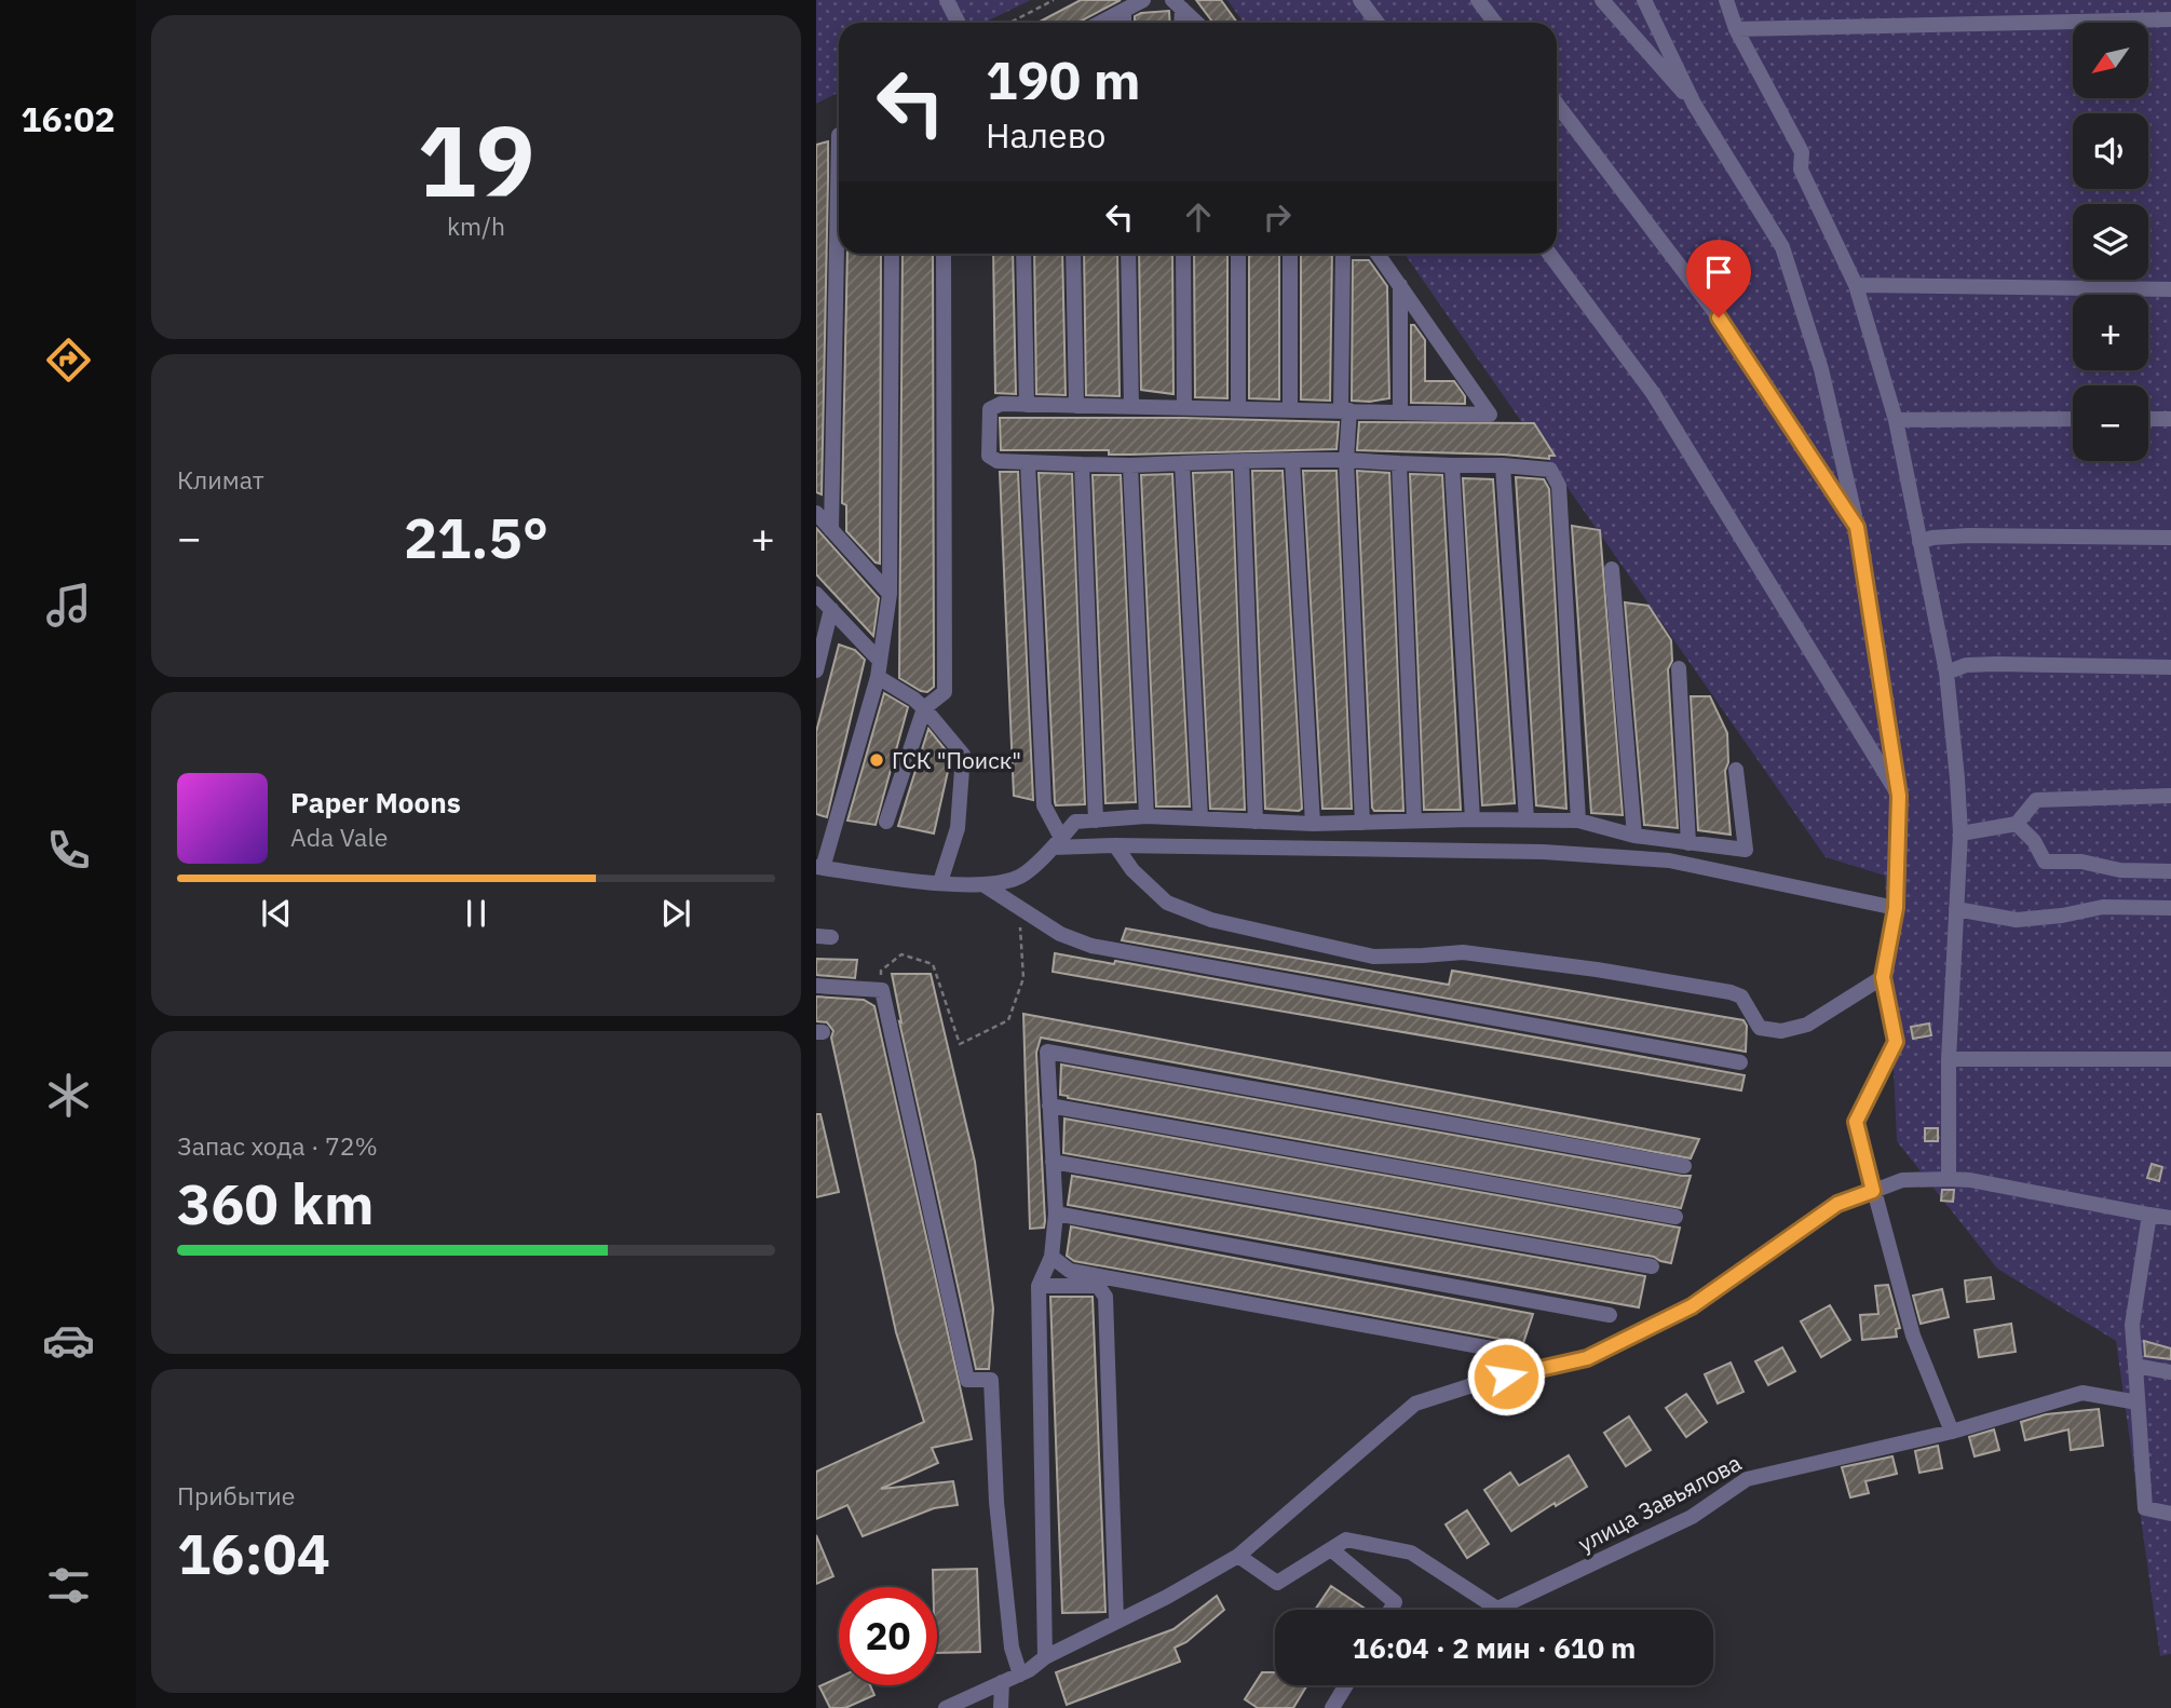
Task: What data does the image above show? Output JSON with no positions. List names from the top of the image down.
{
  "streets": {
    "street": ["улица Завьялова"]
  },
  "places": ["ГСК \"Поиск\""],
  "north": "bottom left",
  "page": {
    "tabs": "16:02",
    "tile": [
      ["19", "km/h"],
      "Климат",
      ["Запас хода · 72%", "360 km"],
      ["Прибытие", "16:04"]
    ],
    "map_buttons": ["+", "−"],
    "turn": ["190 m", "Налево"],
    "heat": ["−", "21.5°", "+"],
    "song": ["Paper Moons", "Ada Vale"],
    "limit": "20",
    "trip": "16:04 · 2 мин · 610 m"
  }
}
